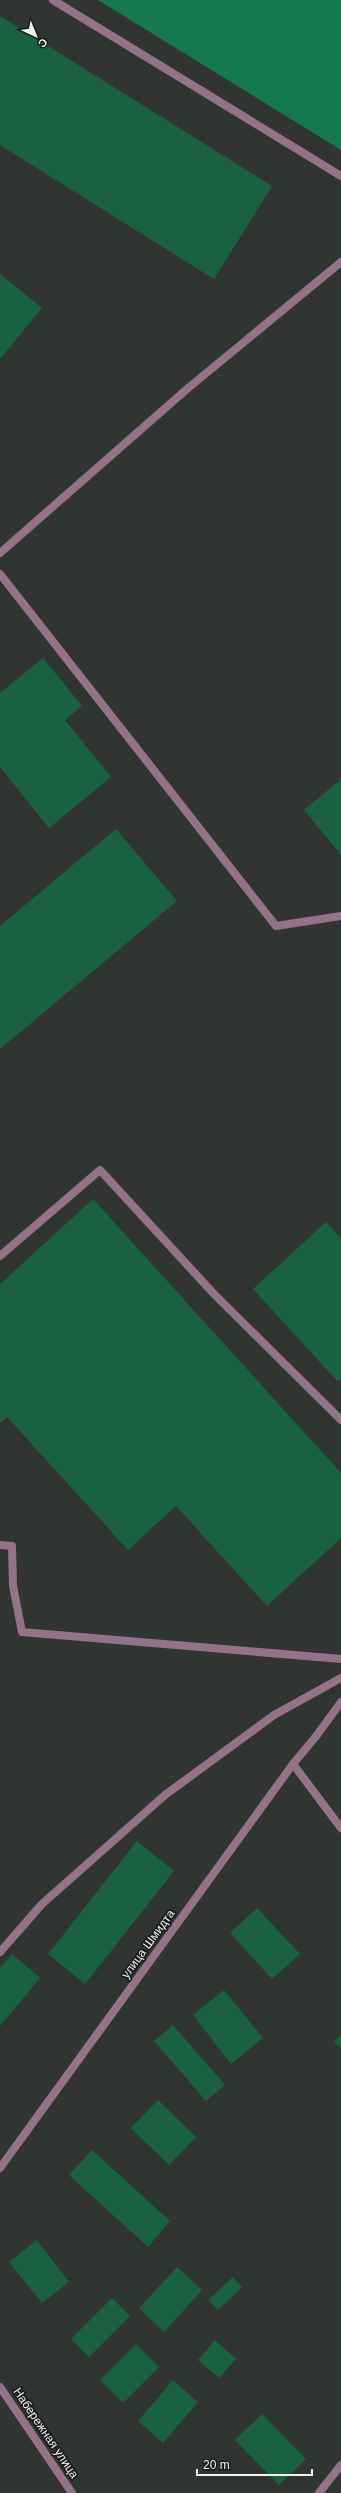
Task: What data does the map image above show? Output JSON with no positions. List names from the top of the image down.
{
  "streets": {
    "street": ["улица Шмидта", "Набережная улица"]
  },
  "scale_bar": "20 m",
  "north": "bottom right"
}
